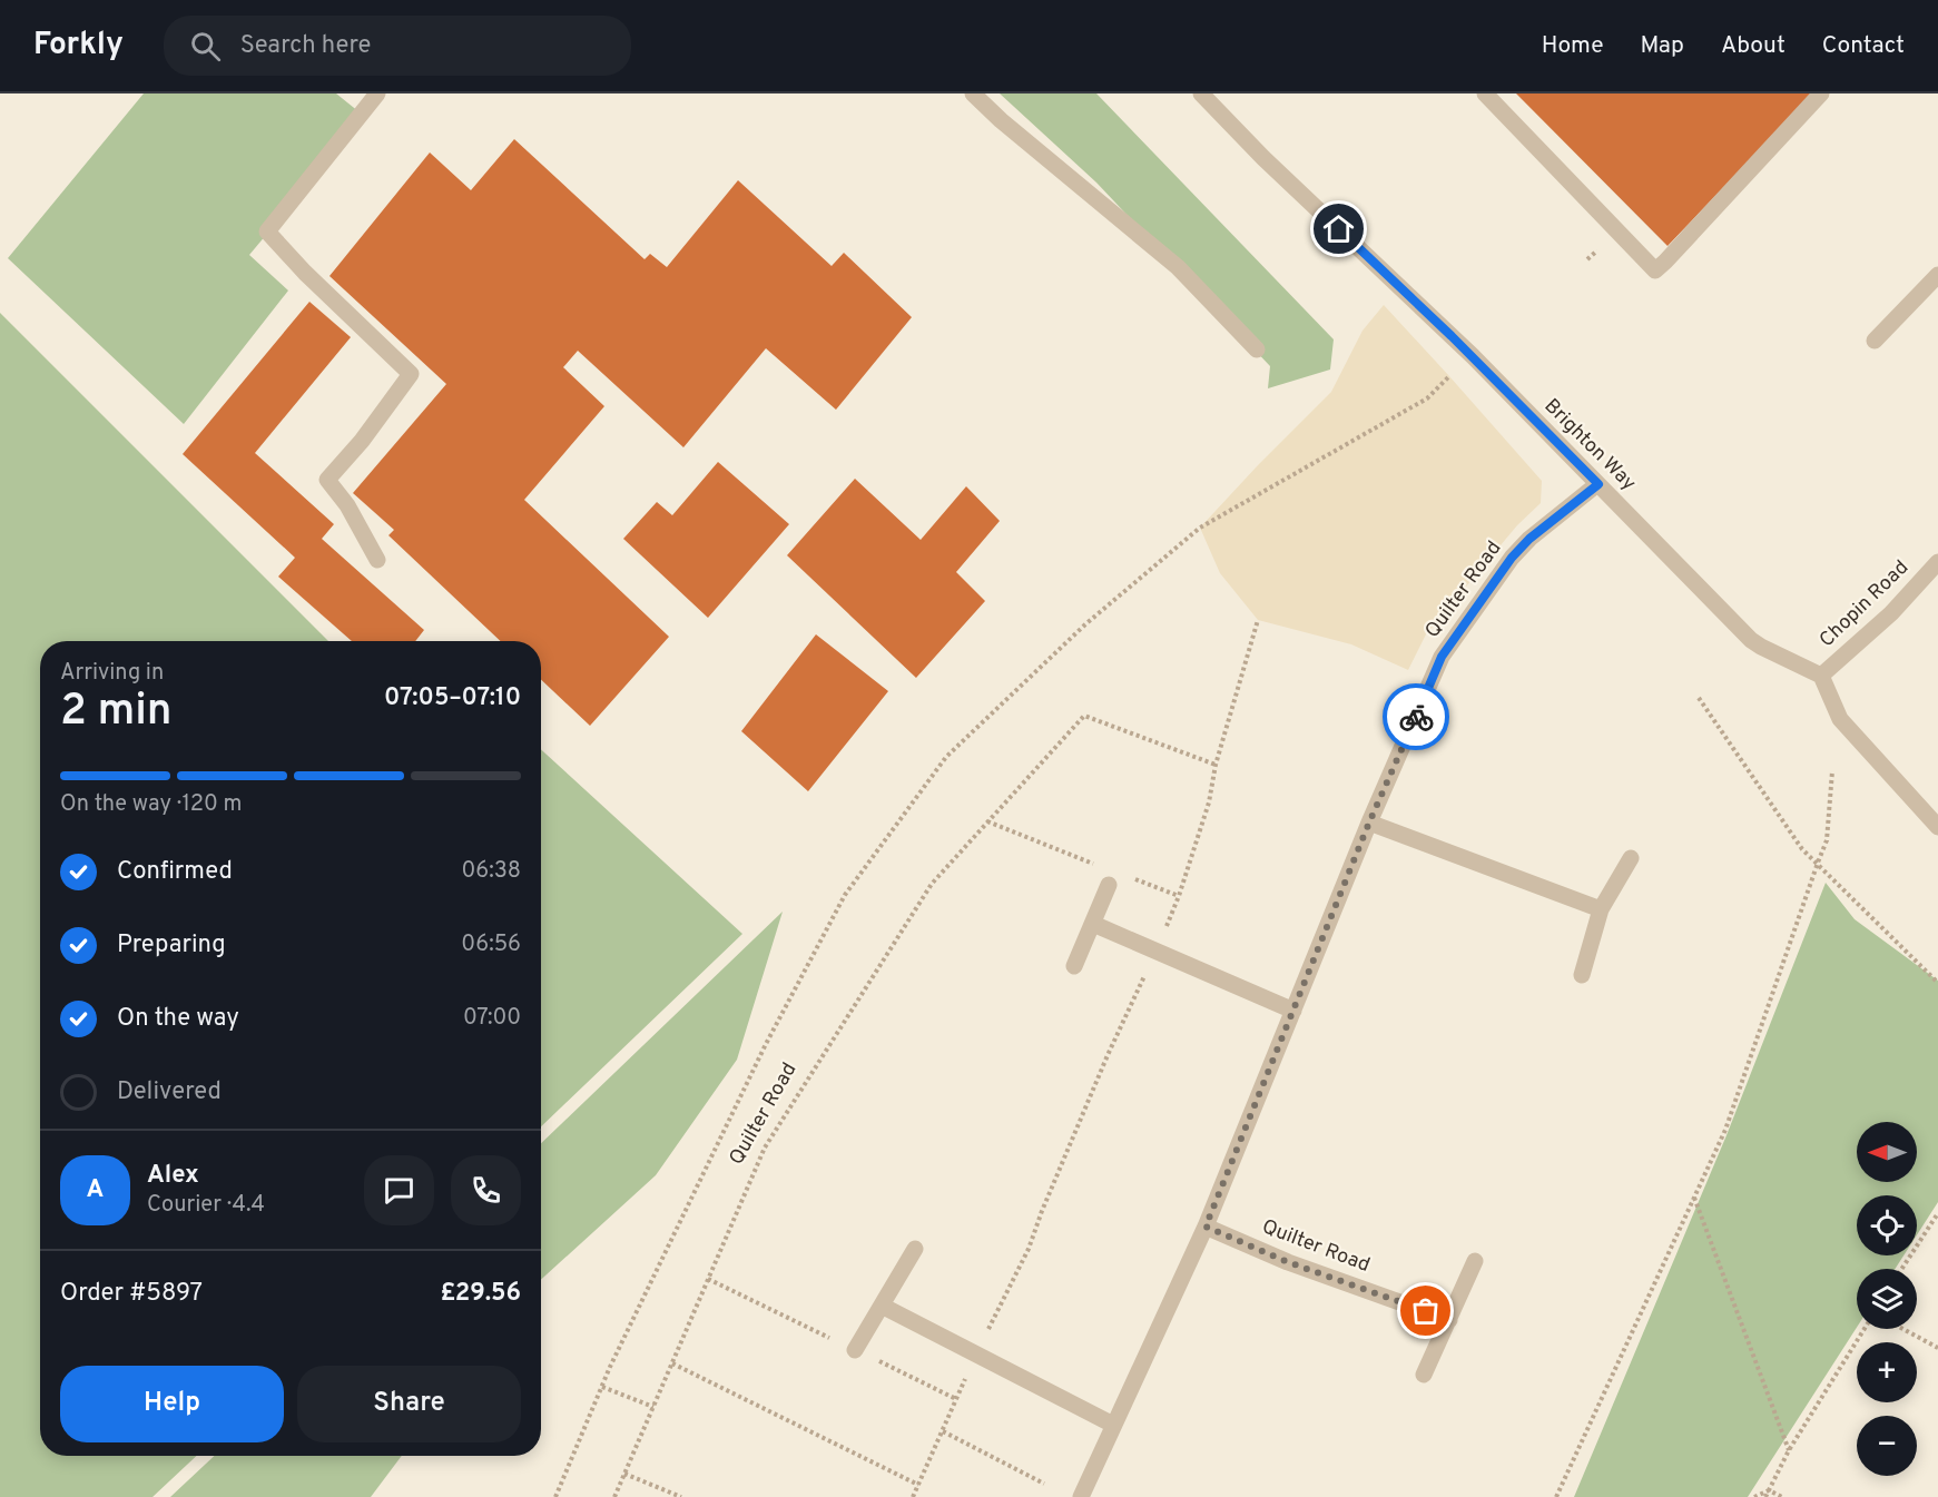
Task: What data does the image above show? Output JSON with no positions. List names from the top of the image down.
{
  "streets": {
    "street": ["Brighton Way", "Quilter Road", "Chopin Road"]
  },
  "crossings": [
    ["Brighton Way", "Quilter Road"],
    ["Brighton Way", "Chopin Road"]
  ],
  "north": "left",
  "page": {
    "header": "Forkly",
    "search": "Search here",
    "nav": [
      "Home",
      "Map",
      "About",
      "Contact"
    ],
    "heading": ["2 min", "Arriving in", "07:05–07:10"],
    "panel": [
      "Alex",
      "Courier · 4.4",
      "Order #5897",
      "£29.56"
    ],
    "bar": "On the way · 120 m",
    "list": [
      ["Confirmed", "06:38"],
      ["Preparing", "06:56"],
      ["On the way", "07:00"],
      "Delivered"
    ],
    "map_buttons": ["+", "−"],
    "round": "A",
    "buttons": ["Help", "Share"]
  }
}
